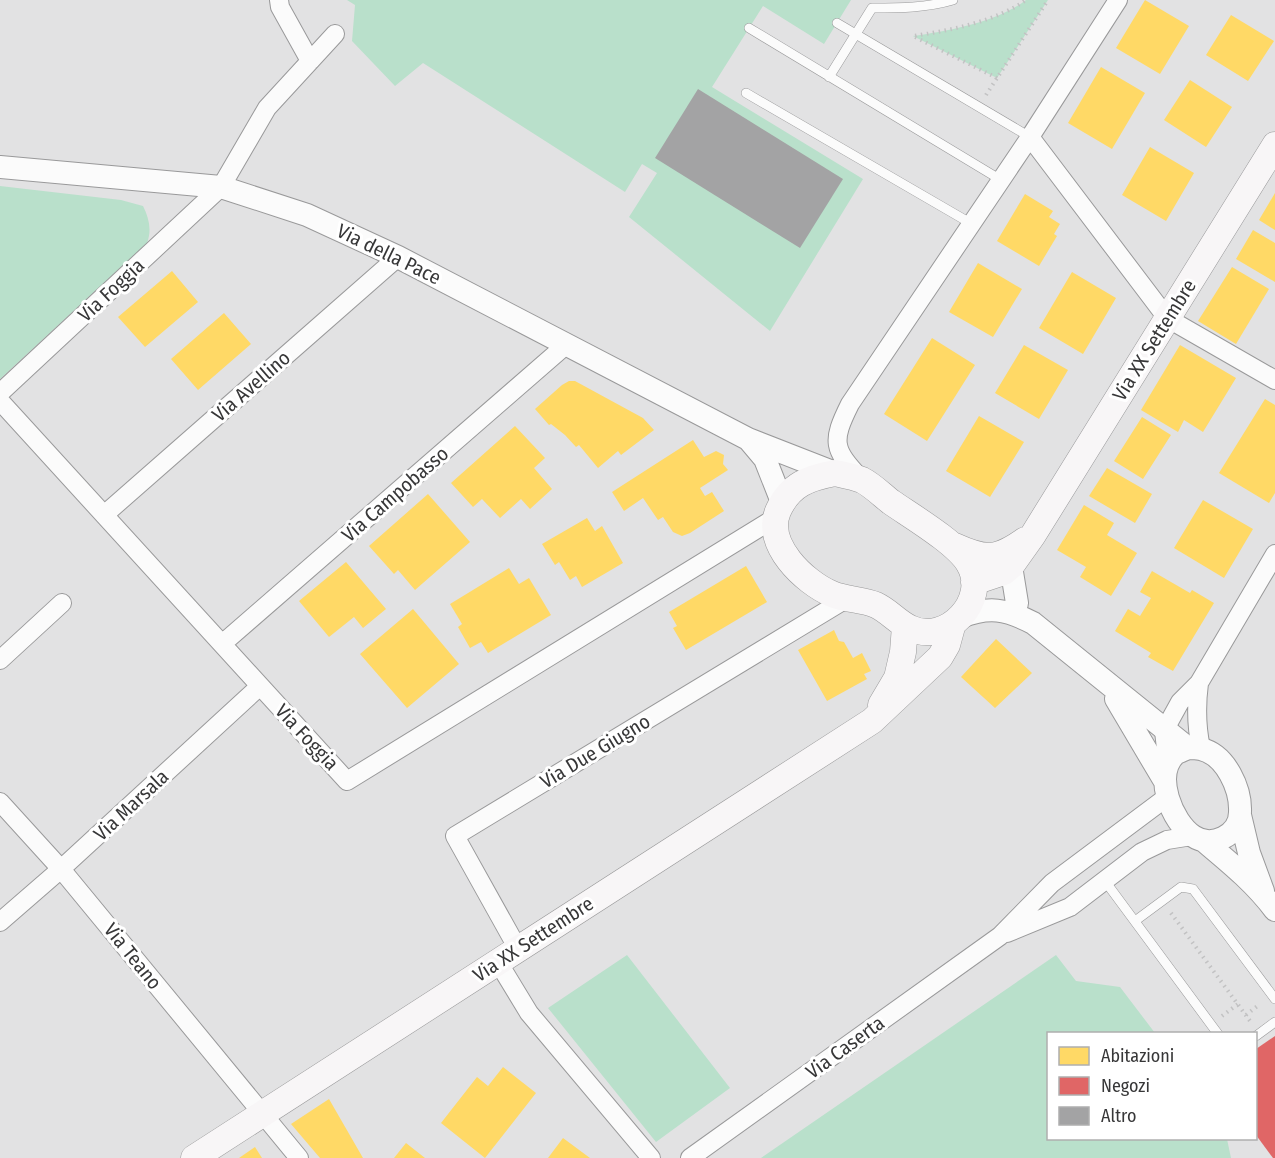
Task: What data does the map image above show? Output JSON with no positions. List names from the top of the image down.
{
  "streets": {
    "main road": ["Via XX Settembre"],
    "street": [
      "Via della Pace",
      "Via Foggia",
      "Via Avellino",
      "Via Campobasso",
      "Via Due Giugno",
      "Via Marsala",
      "Via Teano",
      "Via Caserta"
    ]
  },
  "crossings": [
    ["Via della Pace", "Via Foggia"],
    ["Via della Pace", "Via Avellino"],
    ["Via della Pace", "Via Campobasso"],
    ["Via Foggia", "Via Avellino"],
    ["Via Foggia", "Via Campobasso"],
    ["Via Foggia", "Via Marsala"],
    ["Via XX Settembre", "Via Due Giugno"],
    ["Via XX Settembre", "Via Teano"],
    ["Via Marsala", "Via Teano"]
  ],
  "legend": ["Abitazioni", "Negozi", "Altro"]
}
